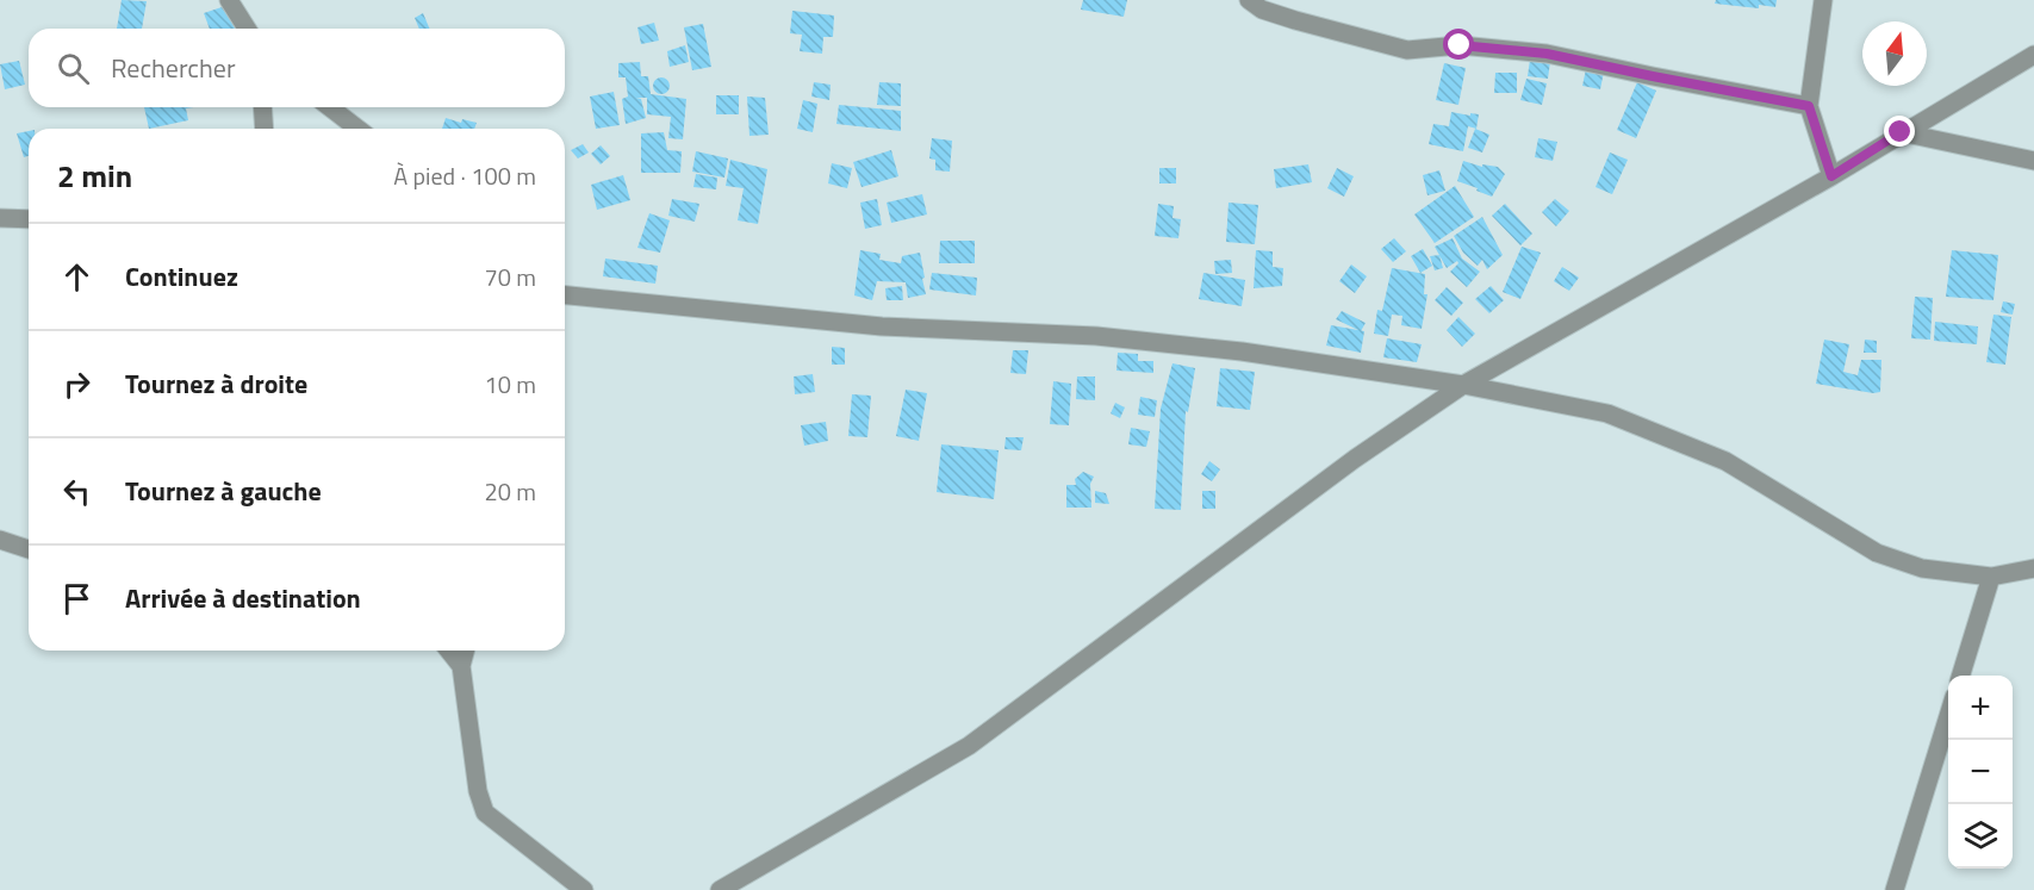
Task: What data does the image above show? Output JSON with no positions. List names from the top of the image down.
{
  "north": "top",
  "page": {
    "search": "Rechercher",
    "heading": ["2 min", "À pied · 100 m"],
    "list": [
      ["Continuez", "70 m"],
      ["Tournez à droite", "10 m"],
      ["Tournez à gauche", "20 m"],
      "Arrivée à destination"
    ],
    "map_buttons": ["+", "−"]
  }
}
